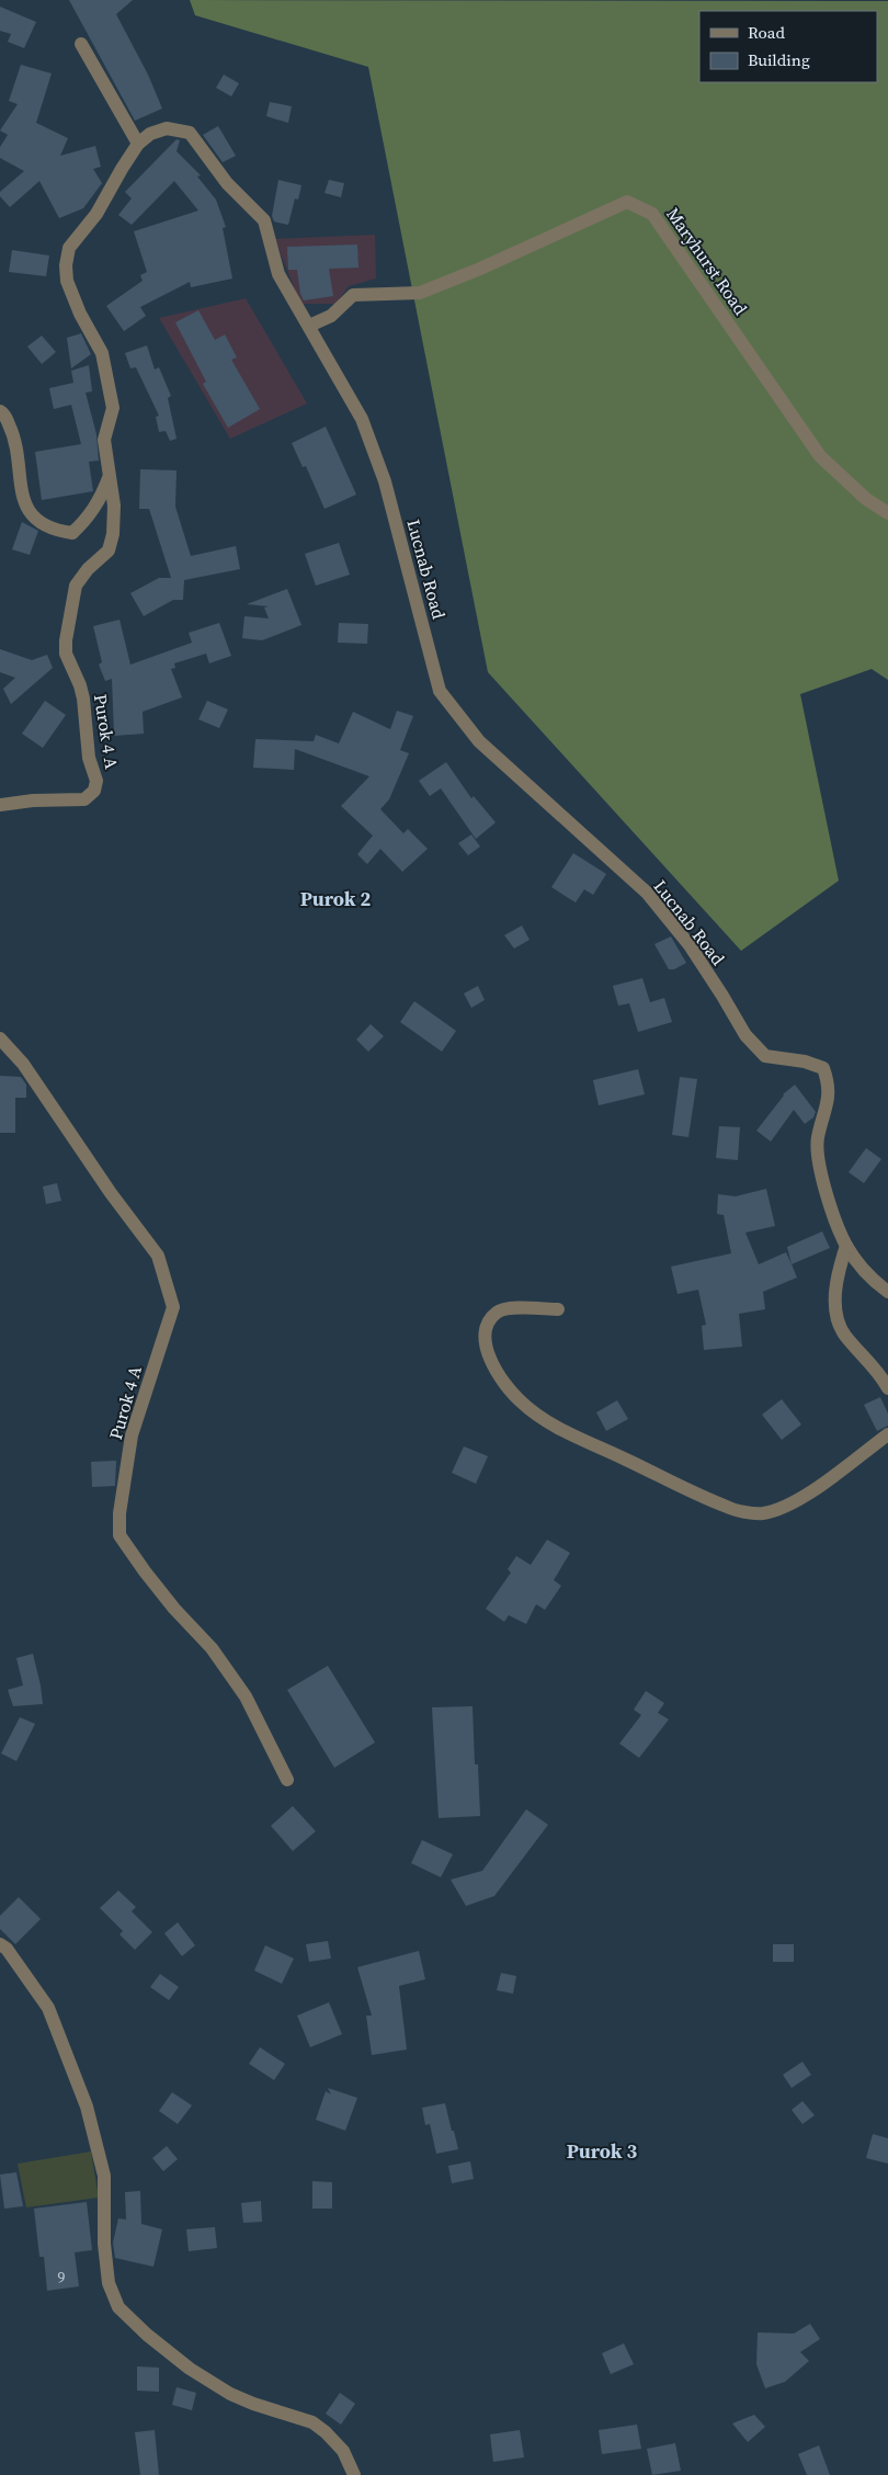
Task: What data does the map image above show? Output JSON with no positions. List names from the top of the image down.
{
  "streets": {
    "street": ["Maryhurst Road", "Lucnab Road", "Purok 4 A"]
  },
  "crossings": [
    ["Maryhurst Road", "Lucnab Road"],
    ["Lucnab Road", "Purok 4 A"]
  ],
  "districts": ["Purok 2", "Purok 3"],
  "house_numbers": ["9"],
  "legend": ["Road", "Building"]
}
